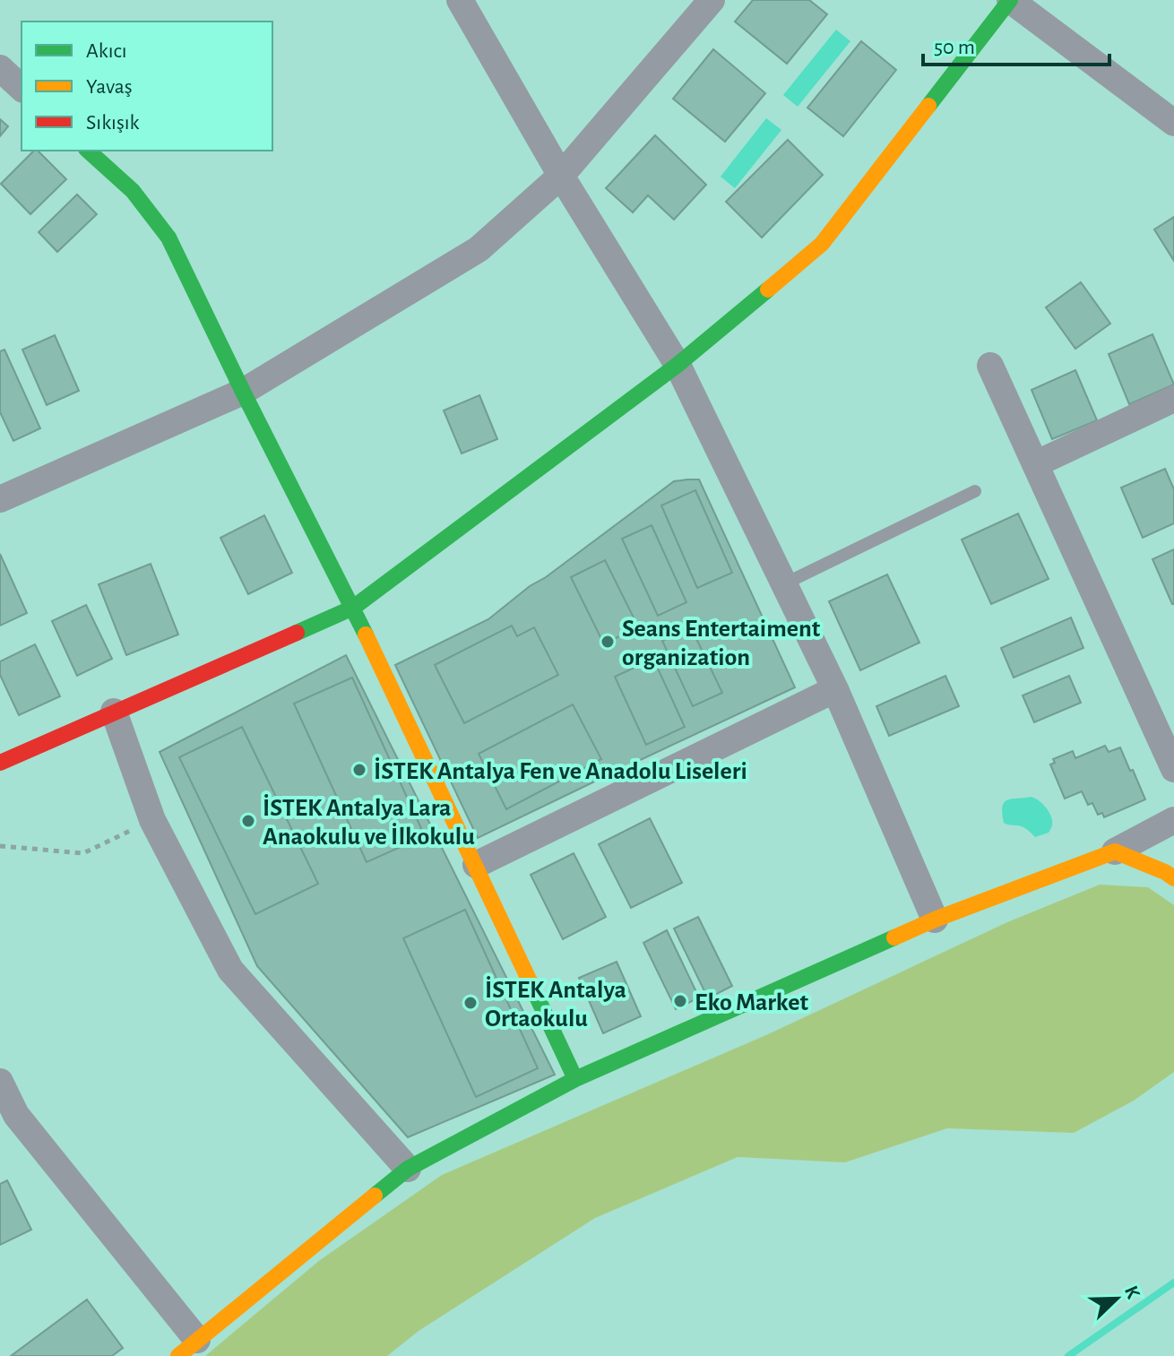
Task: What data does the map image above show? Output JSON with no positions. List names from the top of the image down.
{
  "places": [
    "Seans Entertaiment organization",
    "İSTEK Antalya Fen ve Anadolu Liseleri",
    "İSTEK Antalya Lara Anaokulu ve İlkokulu",
    "Eko Market",
    "İSTEK Antalya Ortaokulu"
  ],
  "legend": ["Akıcı", "Yavaş", "Sıkışık"],
  "scale_bar": "50 m",
  "north": "top right"
}
